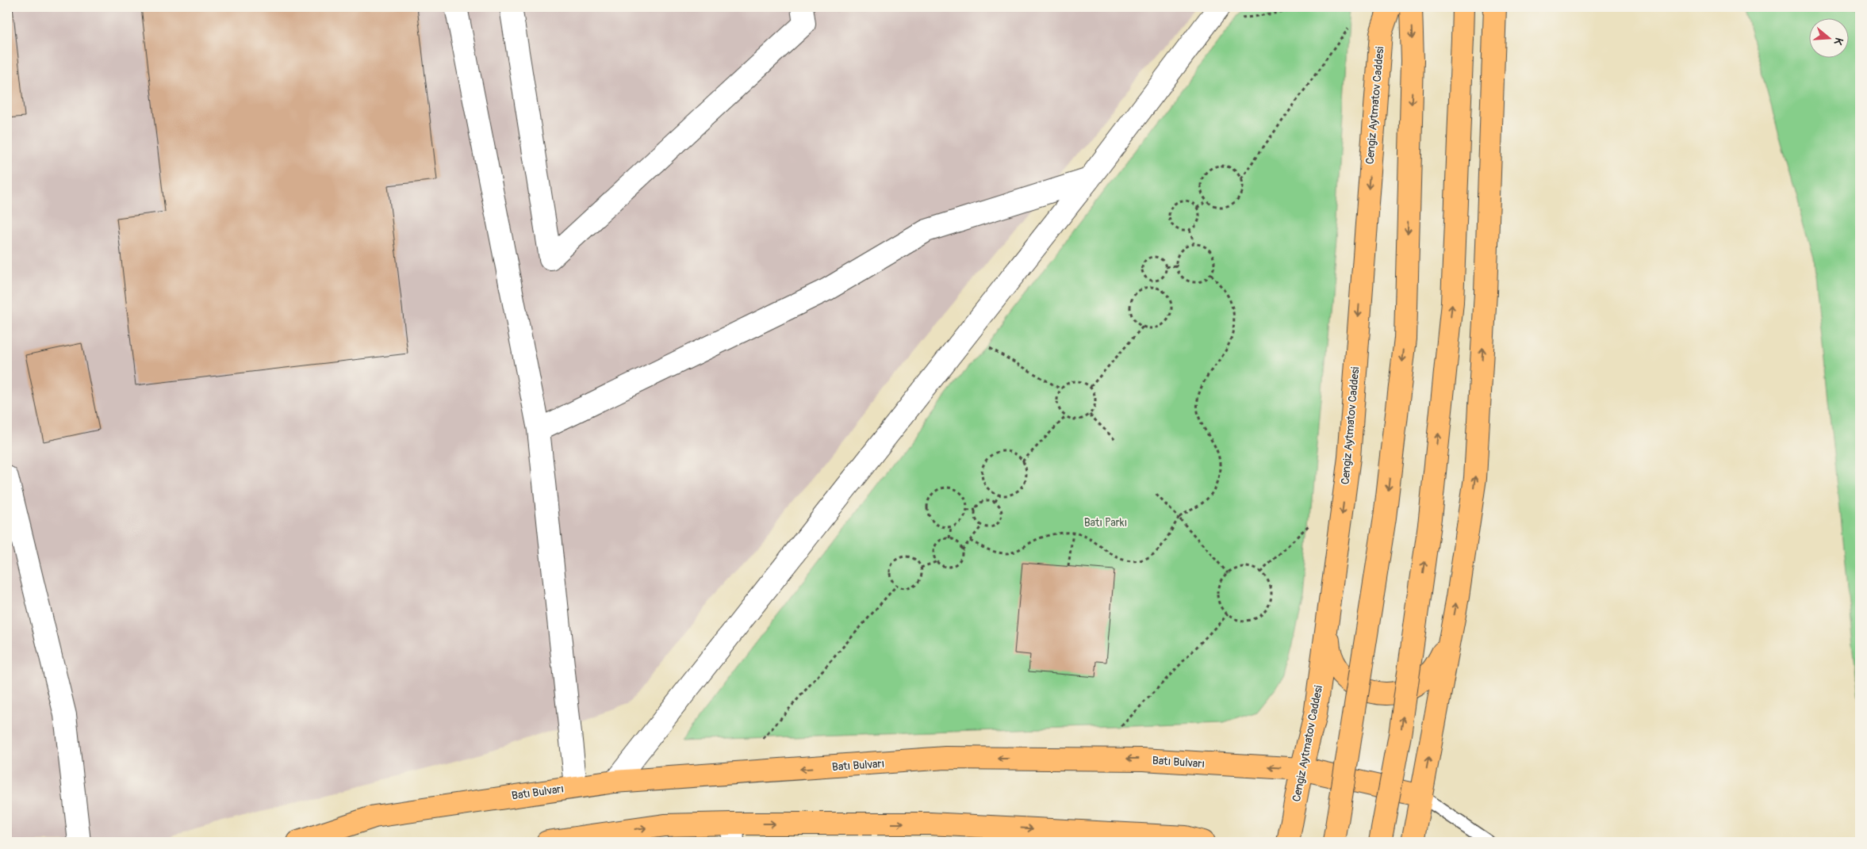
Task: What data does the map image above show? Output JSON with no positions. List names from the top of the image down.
{
  "streets": {
    "main road": ["Cengiz Aytmatov Caddesi", "Batı Bulvarı"]
  },
  "crossings": [
    ["Cengiz Aytmatov Caddesi", "Batı Bulvarı"]
  ],
  "parks": ["Batı Parkı"],
  "north": "right"
}
